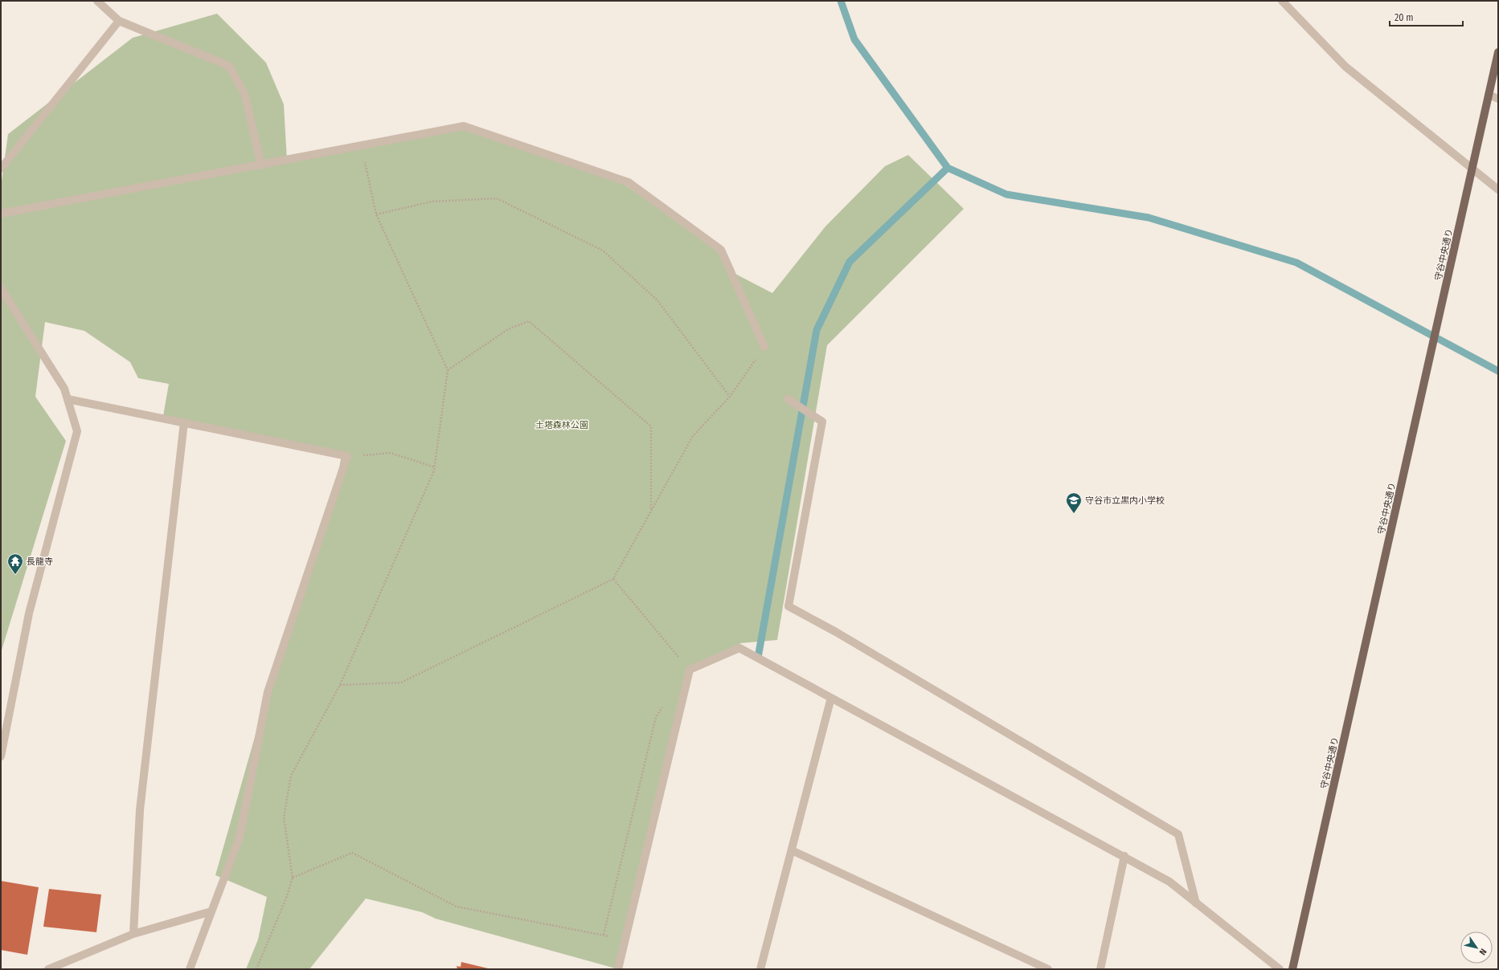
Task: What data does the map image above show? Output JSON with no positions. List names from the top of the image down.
{
  "streets": {
    "main road": ["守谷中央通り"]
  },
  "parks": ["土塔森林公園"],
  "places": {
    "school or university": ["守谷市立黒内小学校"],
    "temple": ["長龍寺"]
  },
  "scale_bar": "20 m",
  "north": "bottom right"
}
